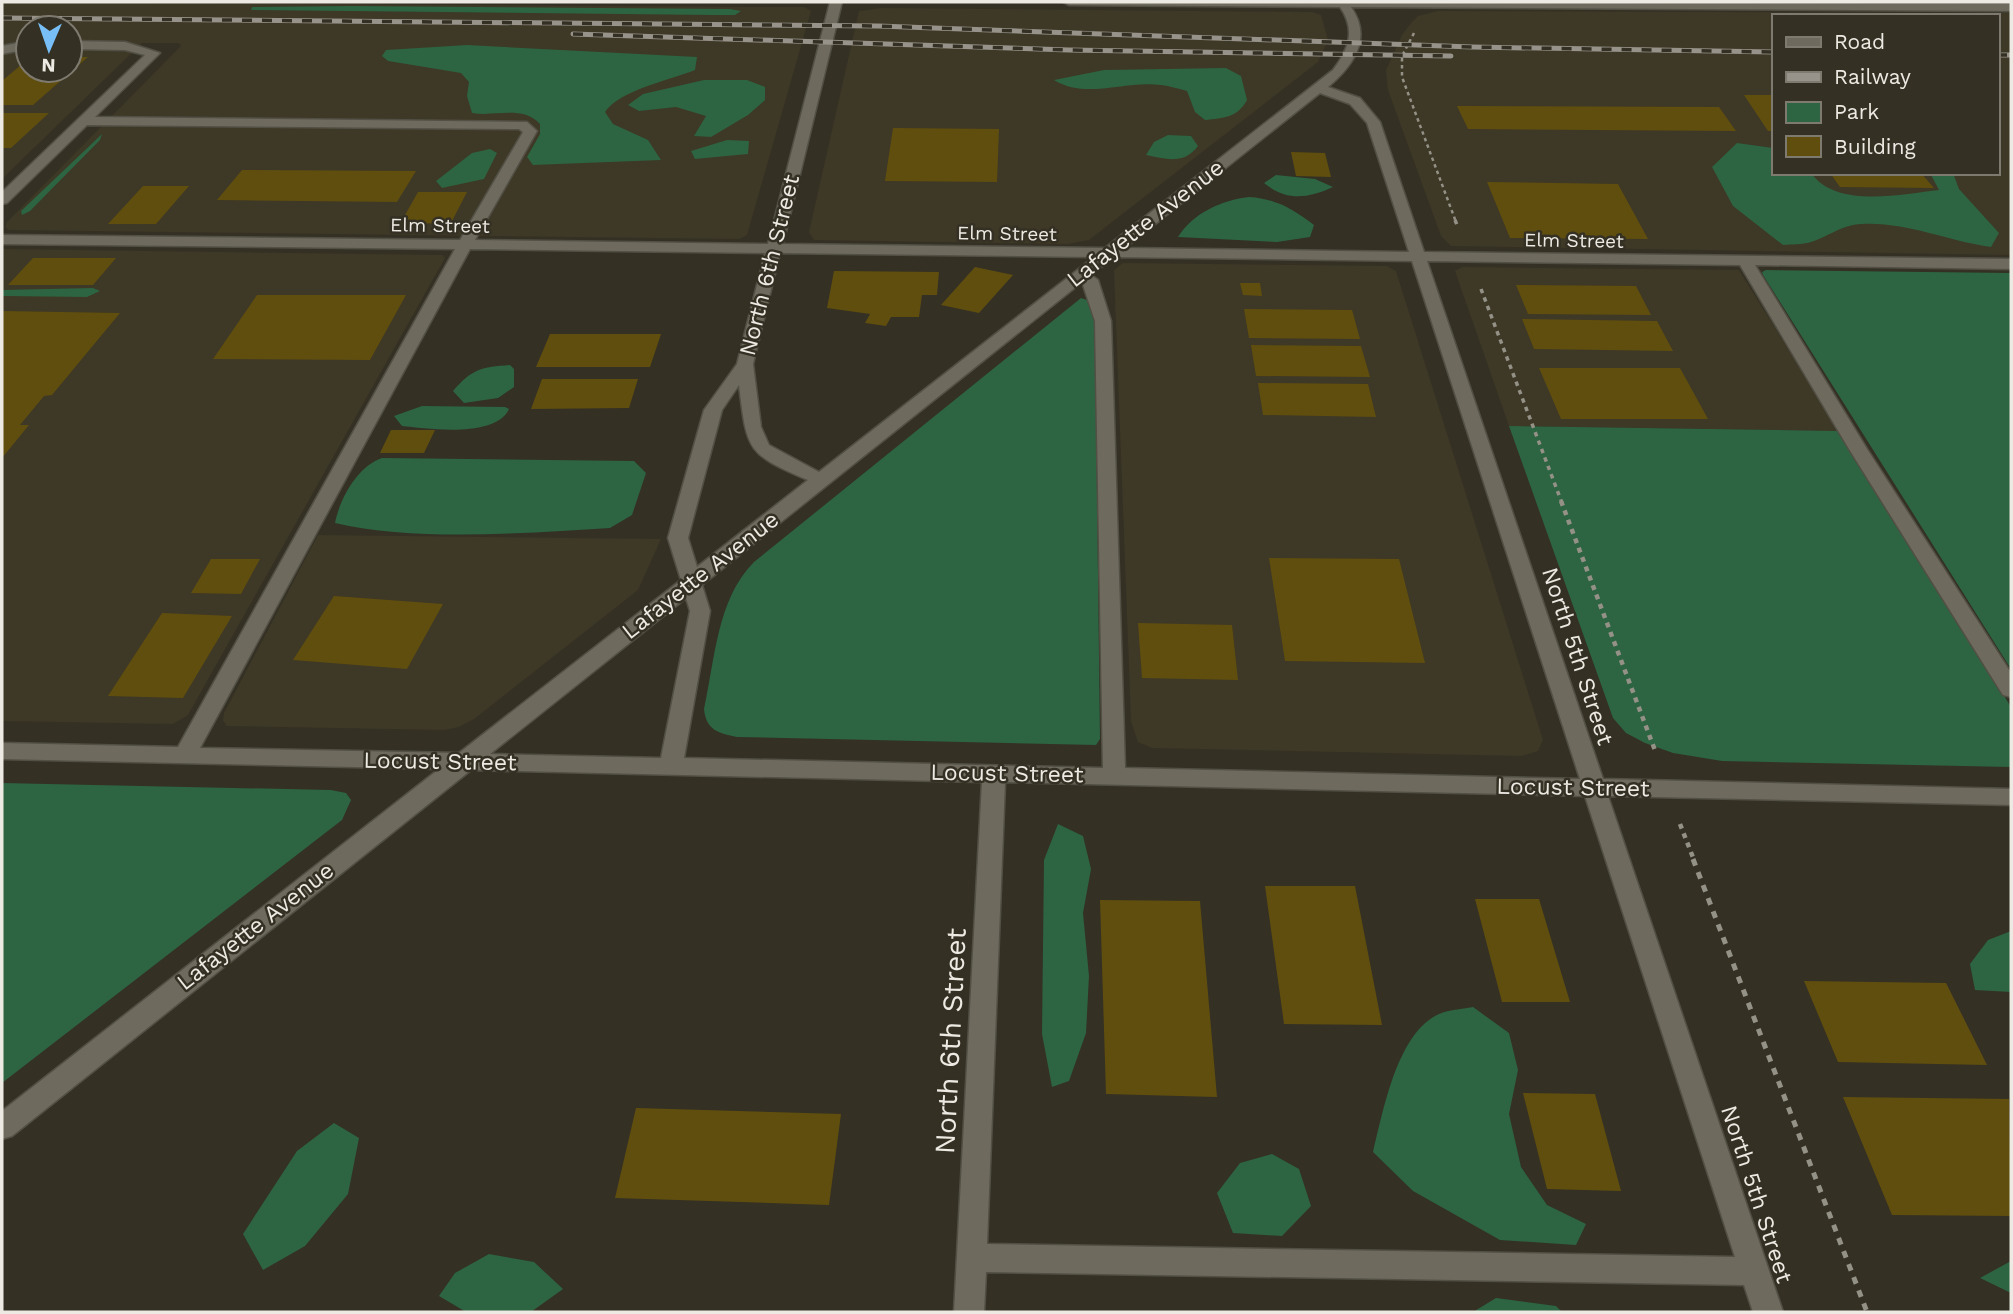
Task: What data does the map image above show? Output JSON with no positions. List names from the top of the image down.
{
  "streets": {
    "street": [
      "Lafayette Avenue",
      "Elm Street",
      "North 6th Street",
      "North 5th Street",
      "Locust Street"
    ]
  },
  "crossings": [
    ["Lafayette Avenue", "Elm Street"],
    ["Lafayette Avenue", "North 6th Street"],
    ["Lafayette Avenue", "North 5th Street"],
    ["Lafayette Avenue", "Locust Street"],
    ["Elm Street", "North 6th Street"],
    ["Elm Street", "North 5th Street"],
    ["North 6th Street", "Locust Street"],
    ["North 5th Street", "Locust Street"]
  ],
  "legend": [
    "Road",
    "Railway",
    "Park",
    "Building"
  ],
  "north": "bottom"
}
